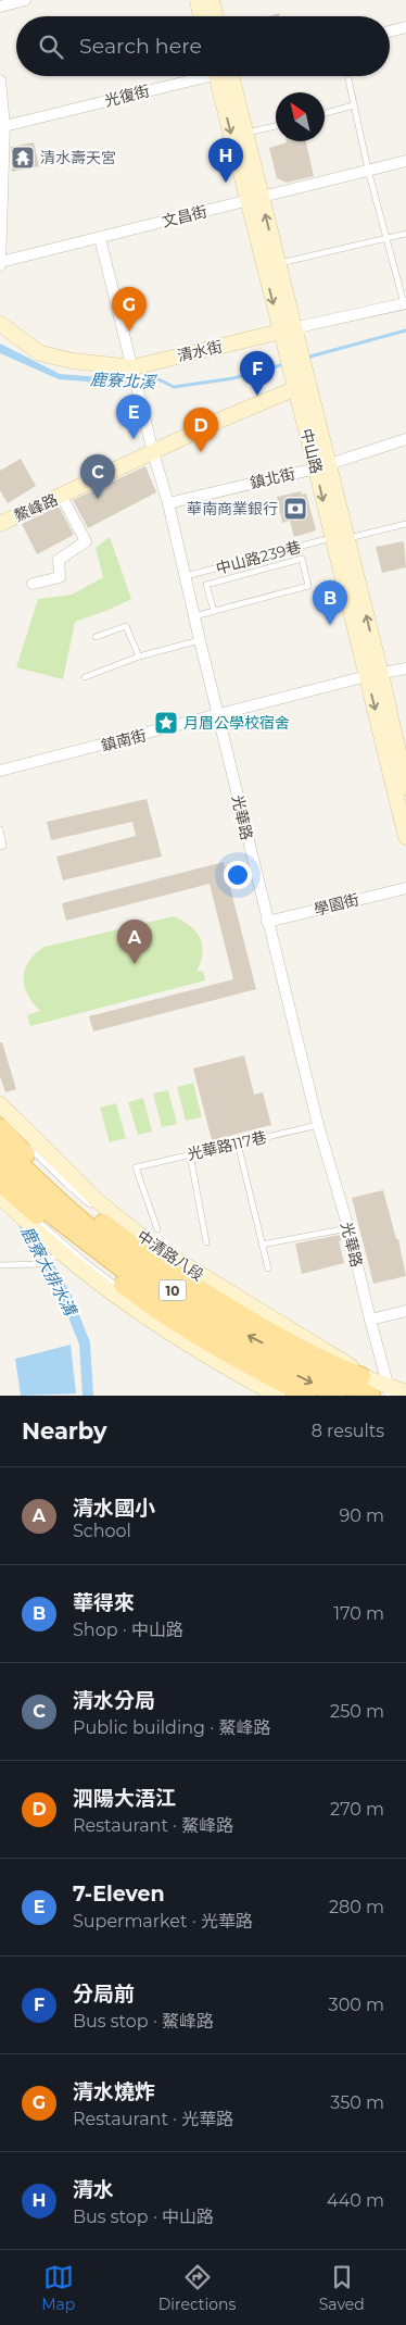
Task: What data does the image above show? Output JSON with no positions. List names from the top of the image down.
{
  "streets": {
    "main road": ["10"],
    "street": [
      "光復街",
      "文昌街",
      "清水街",
      "中山路",
      "鎮北街",
      "鰲峰路",
      "鎮南街",
      "光華路",
      "學園街"
    ],
    "lane": ["中山路239巷", "光華路117巷"]
  },
  "crossings": [
    ["文昌街", "中山路"],
    ["文昌街", "光華路"],
    ["清水街", "中山路"],
    ["清水街", "光華路"],
    ["中山路", "鎮北街"],
    ["中山路", "鰲峰路"],
    ["中山路", "中山路239巷"],
    ["中山路", "鎮南街"],
    ["鎮北街", "光華路"],
    ["鰲峰路", "光華路"],
    ["中山路239巷", "光華路"],
    ["鎮南街", "光華路"],
    ["光華路", "學園街"],
    ["光華路", "光華路117巷"]
  ],
  "water": ["鹿寮北溪", "鹿寮大排水溝"],
  "places": {
    "temple": ["清水壽天宮"],
    "bank": ["華南商業銀行"],
    "place": ["月眉公學校宿舍"]
  },
  "north": "top left",
  "page": {
    "search": "Search here",
    "pins": [
      "H",
      "G",
      "F",
      "E",
      "D",
      "C",
      "B",
      "A"
    ],
    "heading": ["Nearby", "8 results"],
    "list": [
      {
        "mark": "A",
        "name": "清水國小",
        "note": "School",
        "value": "90 m"
      },
      {
        "mark": "B",
        "name": "華得來",
        "note": "Shop · 中山路",
        "value": "170 m"
      },
      {
        "mark": "C",
        "name": "清水分局",
        "note": "Public building · 鰲峰路",
        "value": "250 m"
      },
      {
        "mark": "D",
        "name": "泗陽大浯江",
        "note": "Restaurant · 鰲峰路",
        "value": "270 m"
      },
      {
        "mark": "E",
        "name": "7-Eleven",
        "note": "Supermarket · 光華路",
        "value": "280 m"
      },
      {
        "mark": "F",
        "name": "分局前",
        "note": "Bus stop · 鰲峰路",
        "value": "300 m"
      },
      {
        "mark": "G",
        "name": "清水燒炸",
        "note": "Restaurant · 光華路",
        "value": "350 m"
      },
      {
        "mark": "H",
        "name": "清水",
        "note": "Bus stop · 中山路",
        "value": "440 m"
      }
    ],
    "nav": ["Map", "Directions", "Saved"]
  }
}
